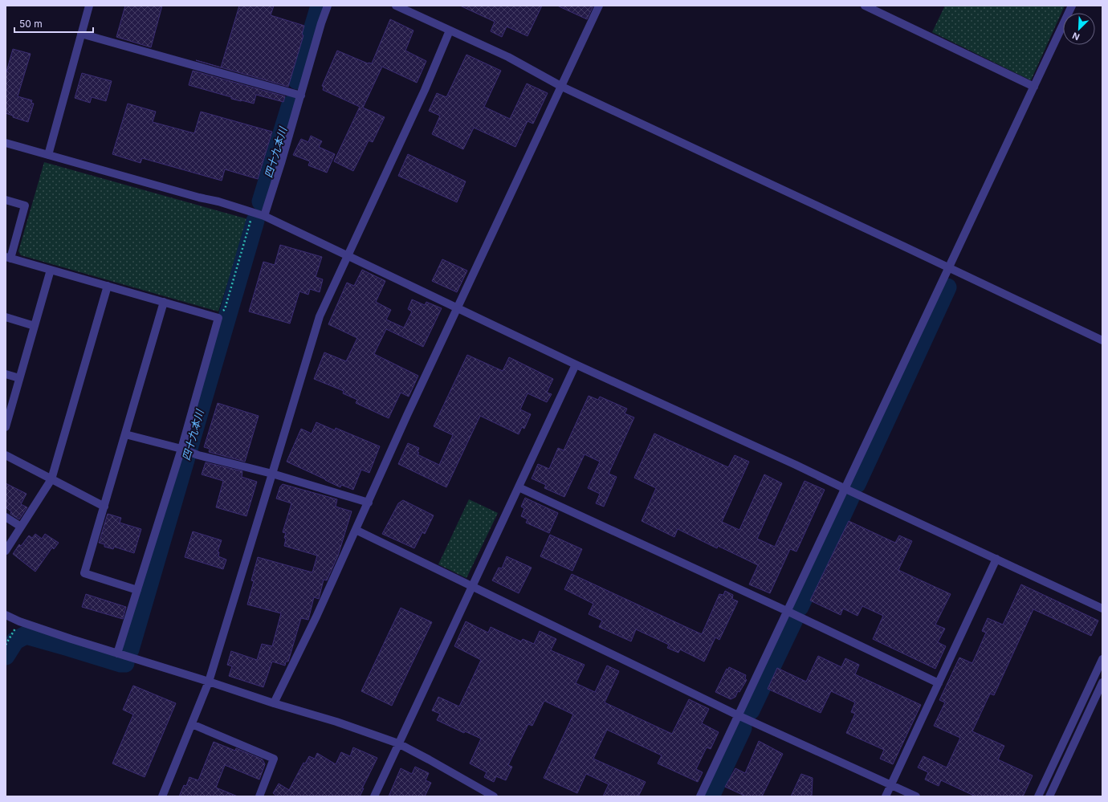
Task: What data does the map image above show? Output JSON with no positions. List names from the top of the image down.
{
  "water": ["四十九本川"],
  "scale_bar": "50 m",
  "north": "bottom left"
}
